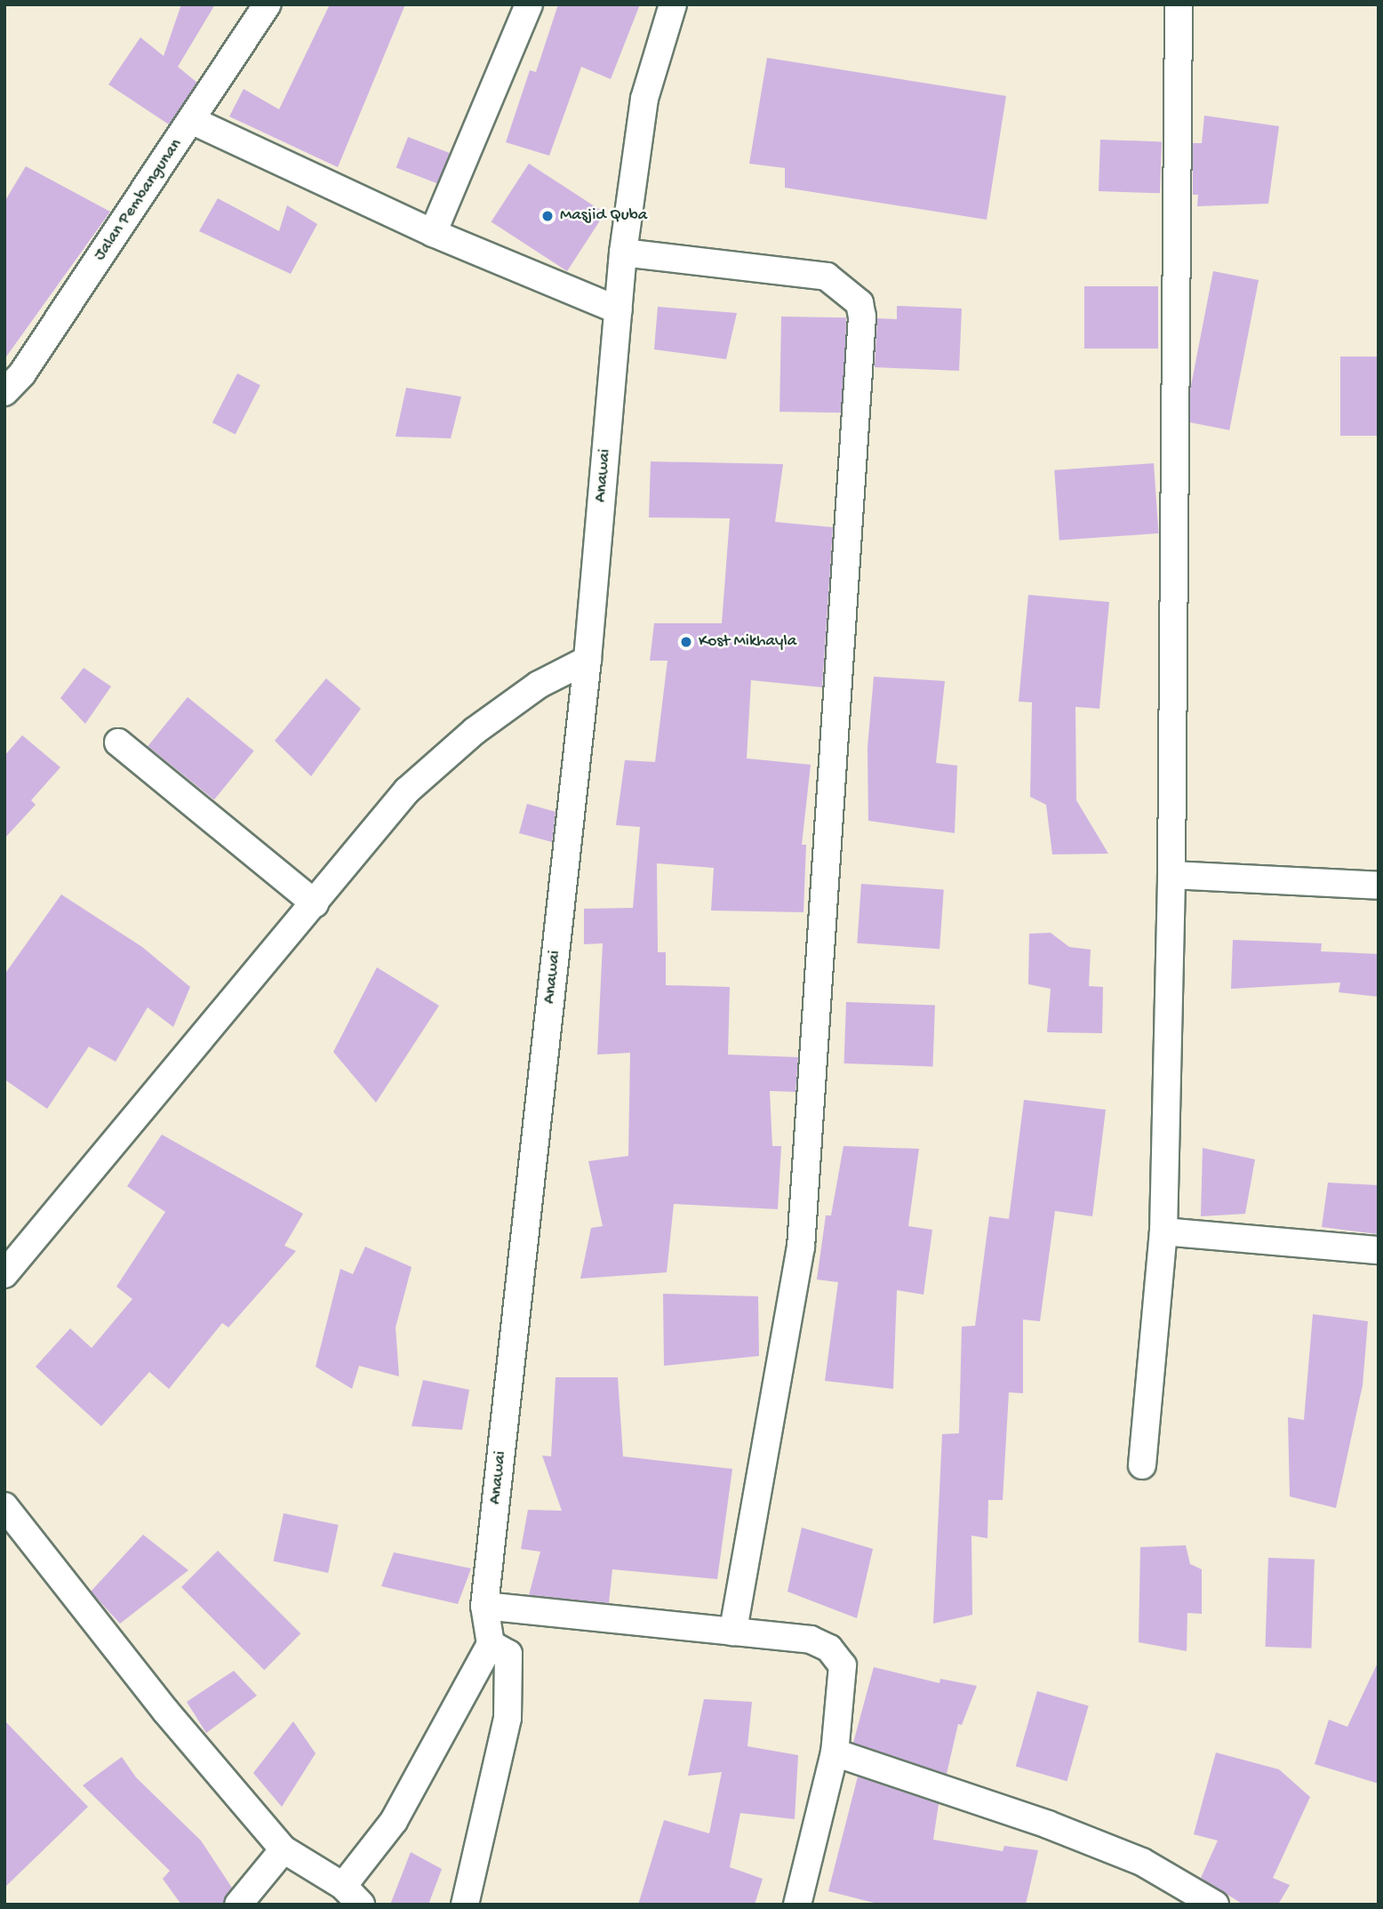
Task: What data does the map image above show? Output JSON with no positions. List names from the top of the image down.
{
  "streets": {
    "street": ["Jalan Pembangunan", "Anawai"]
  },
  "places": ["Masjid Quba", "Kost Mikhayla"]
}
